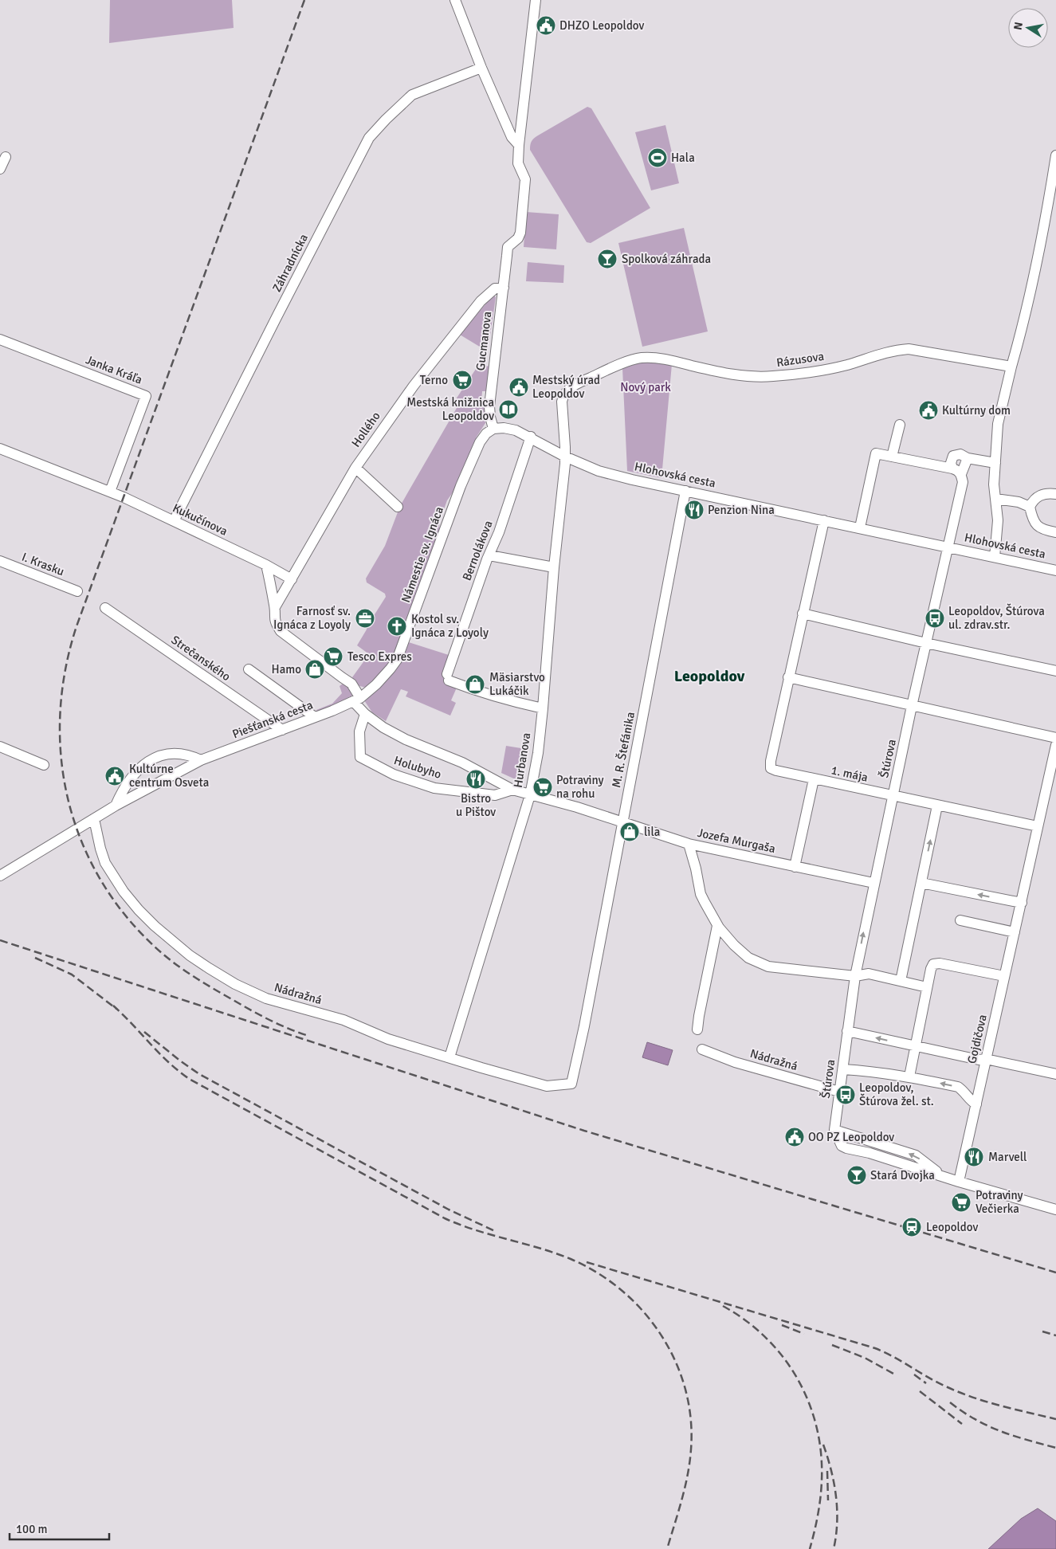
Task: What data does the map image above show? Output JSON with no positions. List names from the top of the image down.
{
  "streets": {
    "street": [
      "Záhradnícka",
      "Gucmanova",
      "Rázusova",
      "Janka Kráľa",
      "Hollého",
      "Hlohovská cesta",
      "Kukučínova",
      "Bernolákova",
      "Námestie sv. Ignáca",
      "I. Krasku",
      "Strečanského",
      "Piešťanská cesta",
      "M. R. Štefánika",
      "Štúrova",
      "Hurbanova",
      "Holubyho",
      "1. mája",
      "Jozefa Murgaša",
      "Nádražná",
      "Gojdičova"
    ]
  },
  "crossings": [
    ["Záhradnícka", "Kukučínova"],
    ["Gucmanova", "Hollého"],
    ["Gucmanova", "Hlohovská cesta"],
    ["Gucmanova", "Námestie sv. Ignáca"],
    ["Rázusova", "Hlohovská cesta"],
    ["Rázusova", "Hurbanova"],
    ["Janka Kráľa", "Kukučínova"],
    ["Hollého", "Kukučínova"],
    ["Hollého", "Holubyho"],
    ["Hlohovská cesta", "Bernolákova"],
    ["Hlohovská cesta", "Námestie sv. Ignáca"],
    ["Hlohovská cesta", "M. R. Štefánika"],
    ["Hlohovská cesta", "Štúrova"],
    ["Hlohovská cesta", "Hurbanova"],
    ["Hlohovská cesta", "1. mája"],
    ["Bernolákova", "Hurbanova"],
    ["Námestie sv. Ignáca", "Piešťanská cesta"],
    ["Námestie sv. Ignáca", "Holubyho"],
    ["Strečanského", "Piešťanská cesta"],
    ["Piešťanská cesta", "Holubyho"],
    ["Piešťanská cesta", "Nádražná"],
    ["M. R. Štefánika", "Holubyho"],
    ["M. R. Štefánika", "Nádražná"],
    ["Štúrova", "1. mája"],
    ["Štúrova", "Jozefa Murgaša"],
    ["Štúrova", "Nádražná"],
    ["Hurbanova", "Holubyho"],
    ["Hurbanova", "Nádražná"],
    ["Holubyho", "Jozefa Murgaša"],
    ["1. mája", "Gojdičova"]
  ],
  "districts": ["Leopoldov"],
  "parks": ["Nový park"],
  "places": {
    "public building": [
      "DHZO Leopoldov",
      "Mestský úrad Leopoldov",
      "Kultúrny dom",
      "Kultúrne centrum Osveta",
      "OO PZ Leopoldov"
    ],
    "sports": ["Hala"],
    "bar": ["Spolková záhrada", "Stará Dvojka"],
    "supermarket": [
      "Terno",
      "Tesco Expres",
      "Potraviny na rohu",
      "Potraviny Večierka"
    ],
    "library": ["Mestská knižnica Leopoldov"],
    "restaurant": ["Penzion Nina", "Bistro u Pištov", "Marvell"],
    "office": ["Farnosť sv. Ignáca z Loyoly"],
    "bus stop": ["Leopoldov, Štúrova ul. zdrav.str.", "Leopoldov, Štúrova žel. st."],
    "church": ["Kostol sv. Ignáca z Loyoly"],
    "shop": ["Hamo", "Mäsiarstvo Lukáčik", "lila"],
    "station": ["Leopoldov"]
  },
  "scale_bar": "100 m",
  "north": "left"
}
